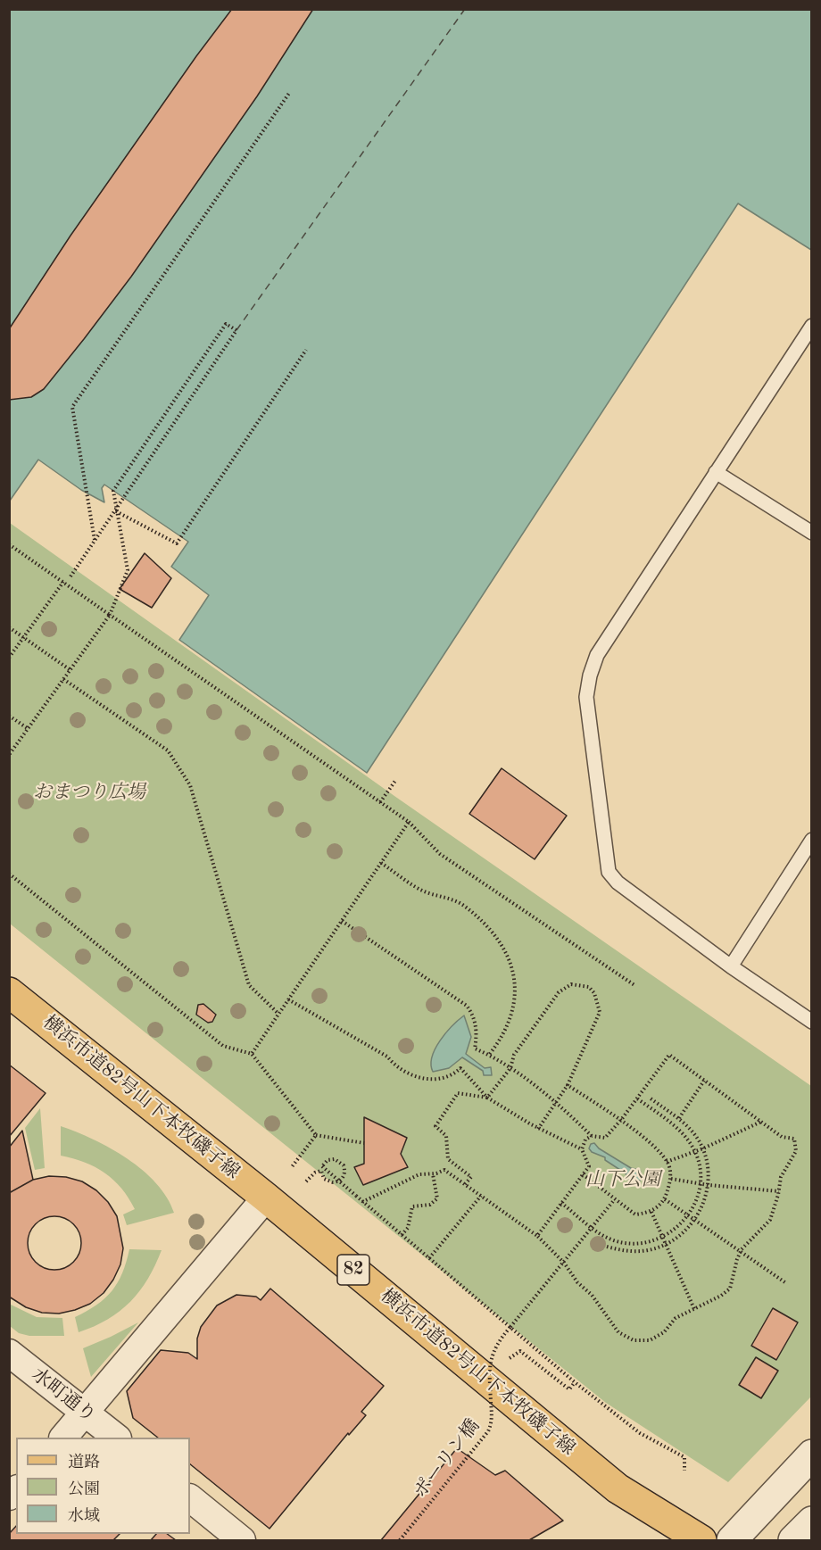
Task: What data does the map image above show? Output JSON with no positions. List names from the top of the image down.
{
  "streets": {
    "main road": ["横浜市道82号山下本牧磯子線", "82"],
    "street": ["水町通り"],
    "path": ["ポーリン橋"]
  },
  "parks": ["おまつり広場", "山下公園"],
  "legend": ["道路", "公園", "水域"]
}
